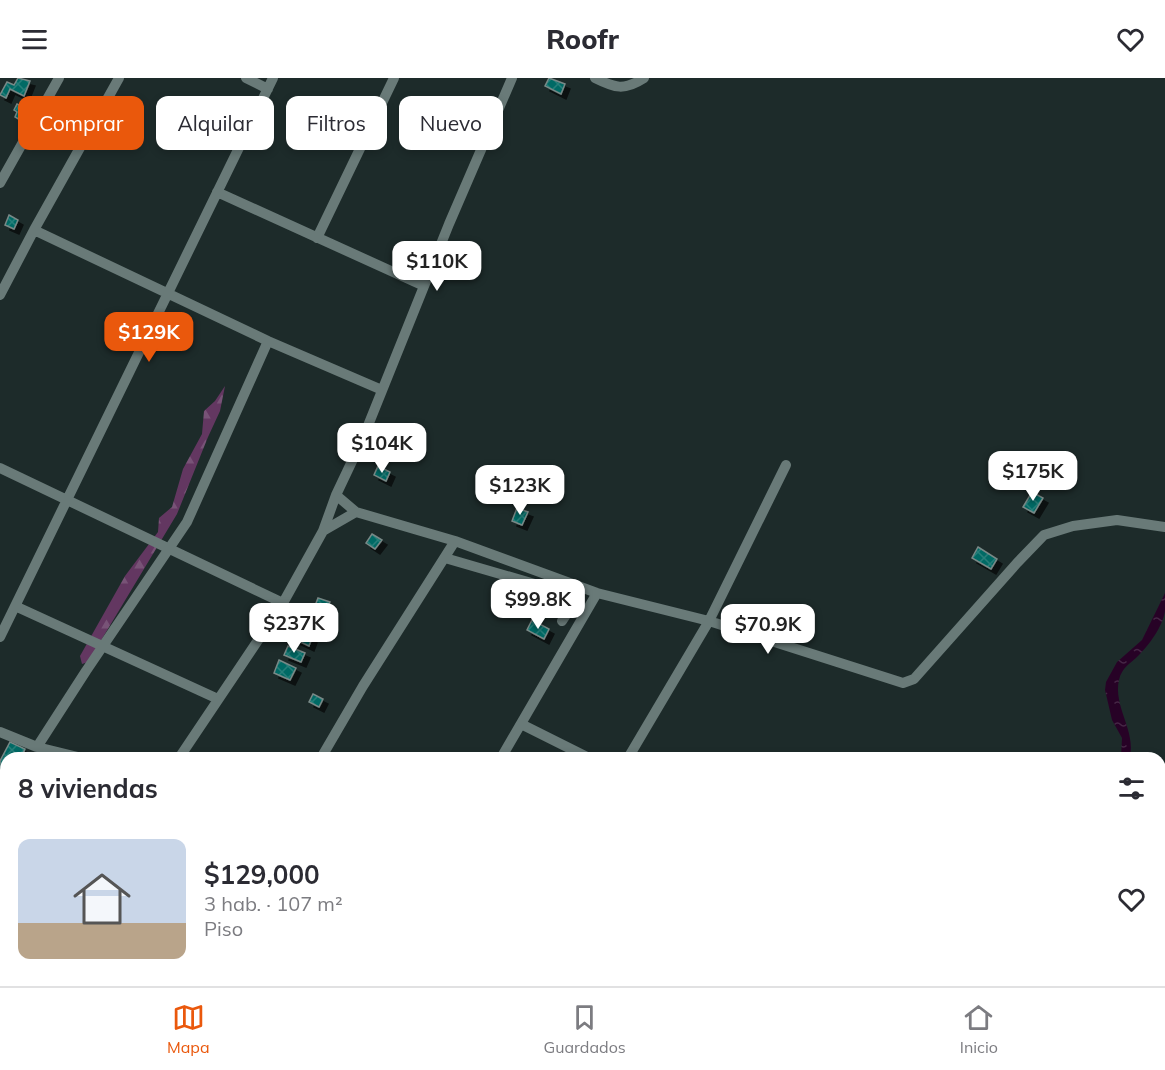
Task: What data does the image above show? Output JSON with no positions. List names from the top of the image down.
{
  "page": {
    "header": "Roofr",
    "chip": [
      "Comprar",
      "Alquilar",
      "Filtros",
      "Nuevo"
    ],
    "price": [
      "$110K",
      "$129K",
      "$104K",
      "$175K",
      "$123K",
      "$99.8K",
      "$237K",
      "$70.9K"
    ],
    "heading": "8 viviendas",
    "list": [
      {
        "name": "$129,000",
        "note": "3 hab. · 107 m² · Piso"
      }
    ],
    "tabs": ["Mapa", "Guardados", "Inicio"]
  }
}
